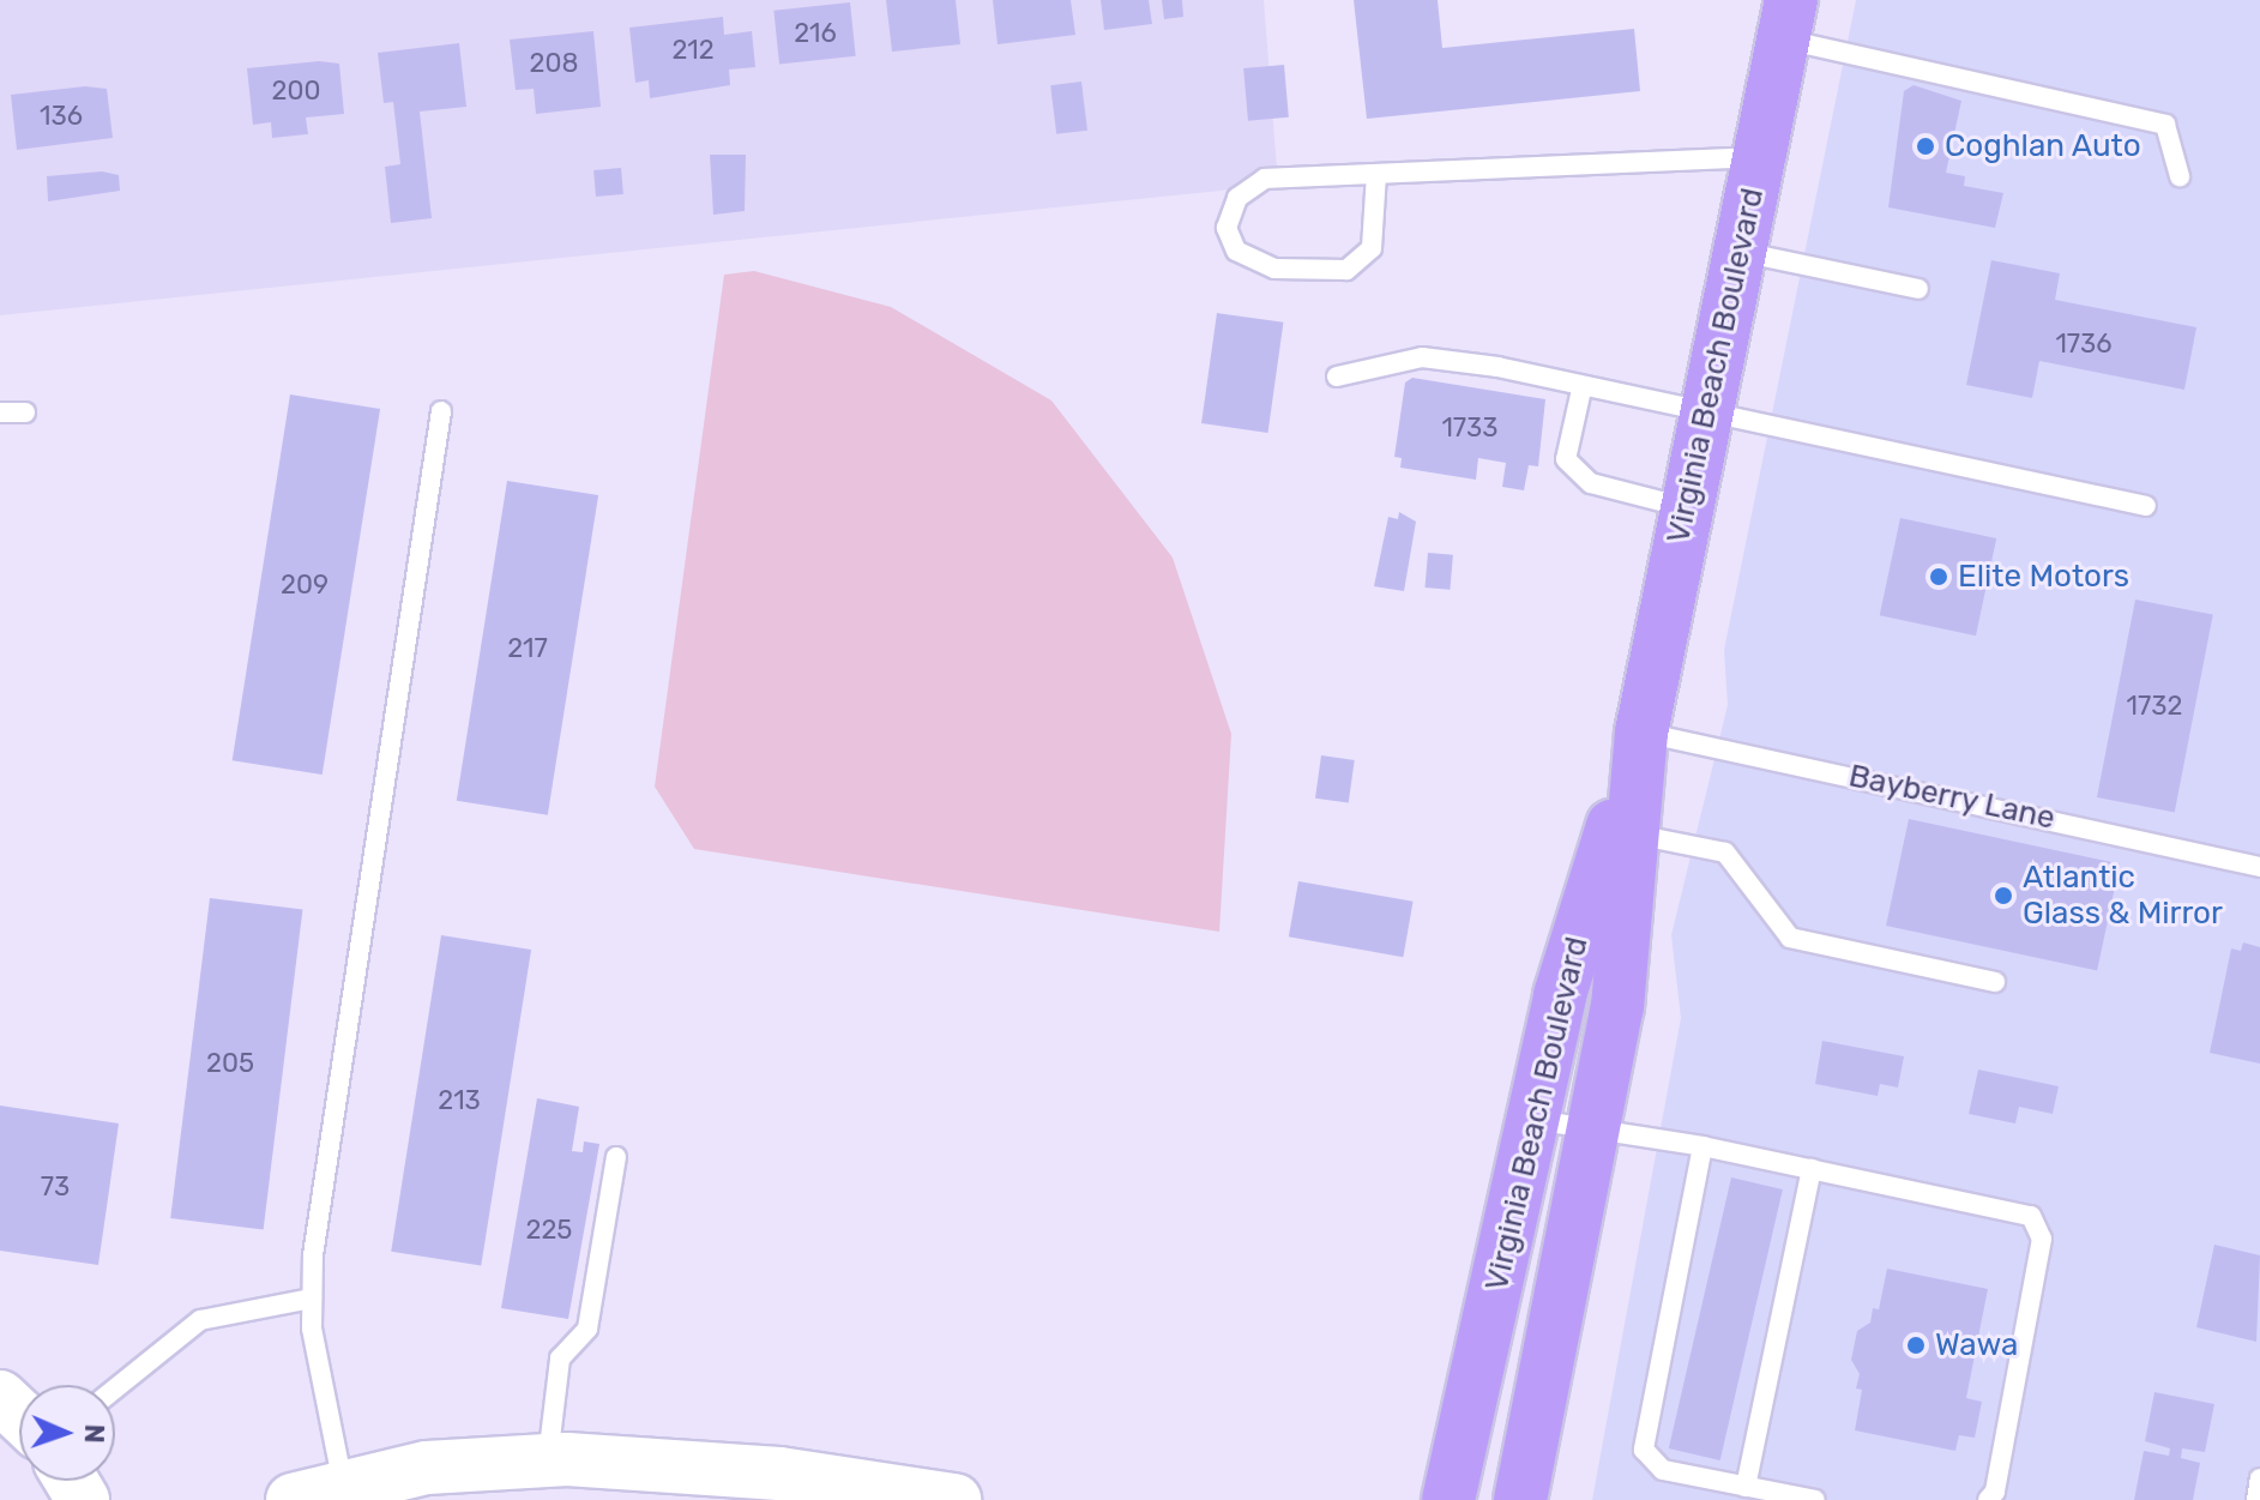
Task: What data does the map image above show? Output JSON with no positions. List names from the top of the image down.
{
  "streets": {
    "main road": ["Virginia Beach Boulevard"],
    "lane": ["Bayberry Lane"]
  },
  "crossings": [
    ["Virginia Beach Boulevard", "Bayberry Lane"]
  ],
  "places": [
    "Coghlan Auto",
    "Elite Motors",
    "Atlantic Glass & Mirror",
    "Wawa"
  ],
  "house_numbers": [
    "216",
    "212",
    "208",
    "200",
    "136",
    "1736",
    "1733",
    "209",
    "217",
    "1732",
    "205",
    "213",
    "73",
    "225"
  ],
  "north": "right"
}
